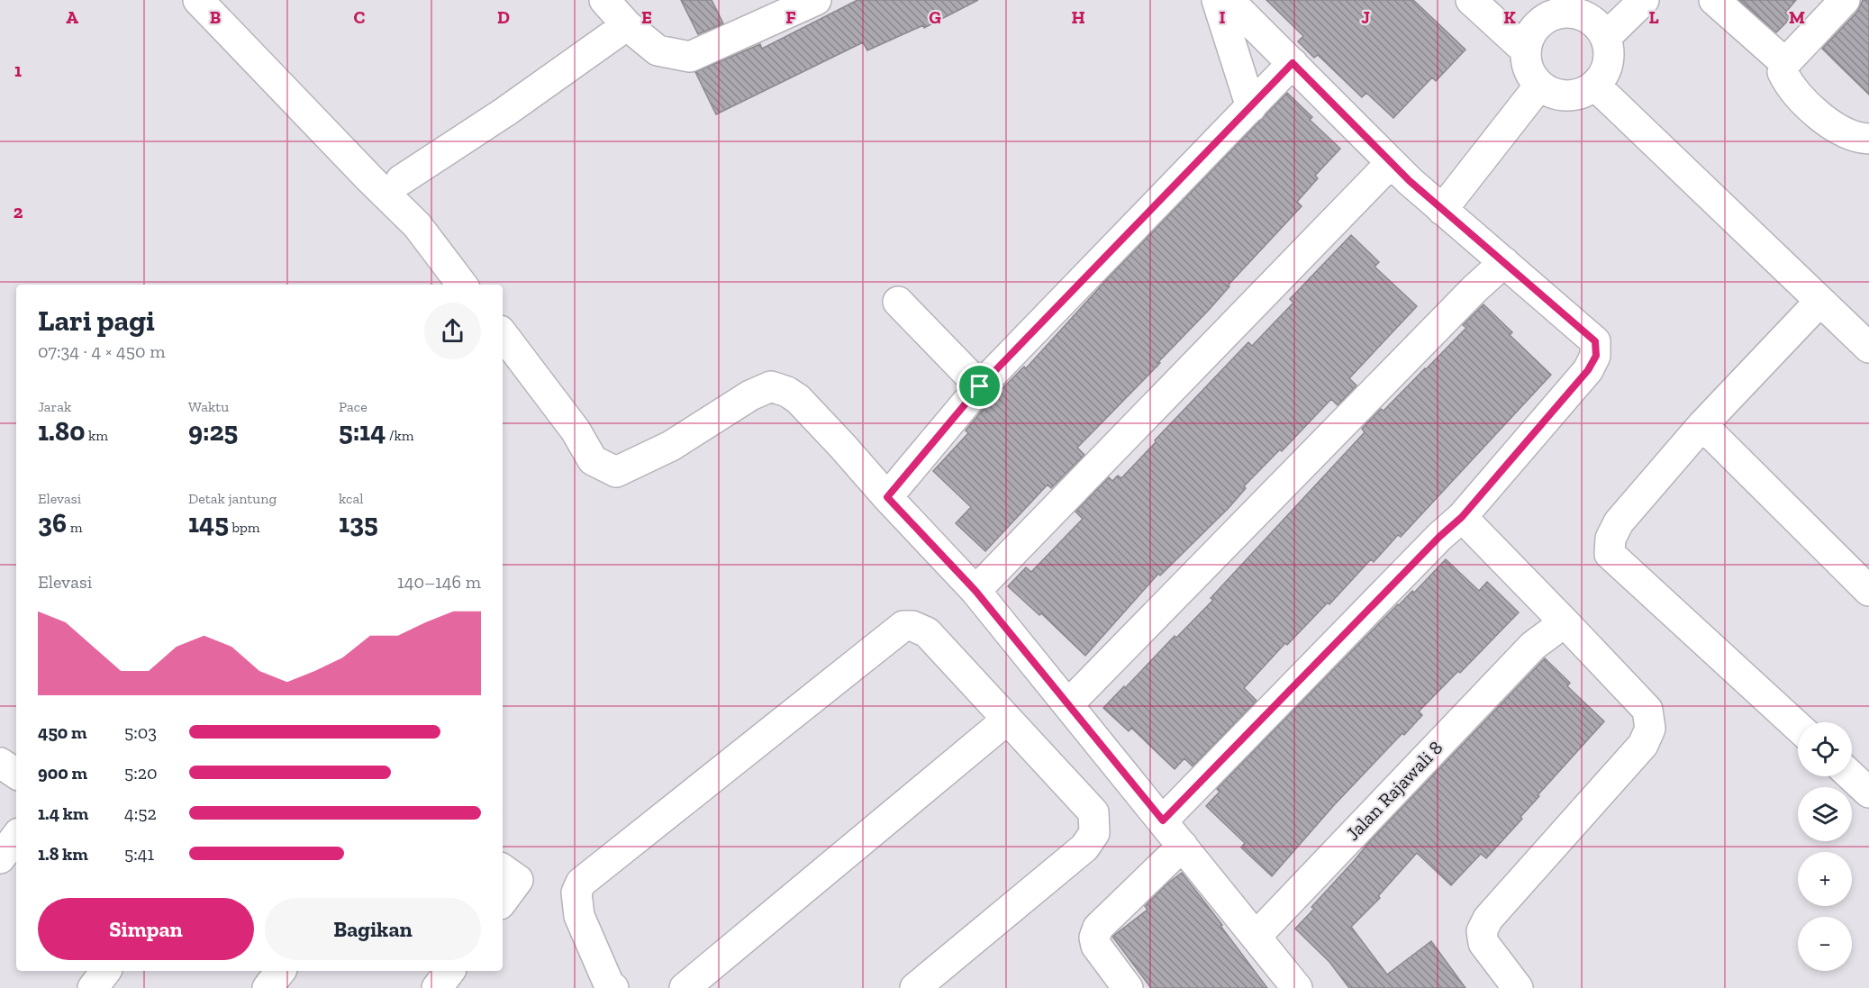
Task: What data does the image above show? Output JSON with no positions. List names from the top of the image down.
{
  "streets": {
    "street": ["Jalan Rajawali 8"]
  },
  "page": {
    "heading": ["Lari pagi", "07:34 · 4 × 450 m"],
    "stats": [
      ["Jarak", "1.80 km"],
      ["Waktu", "9:25"],
      ["Pace", "5:14 /km"],
      ["Elevasi", "36 m"],
      ["Detak jantung", "145 bpm"],
      ["kcal", "135"]
    ],
    "chart": ["Elevasi", "140–146 m"],
    "list": [
      {
        "name": "450 m",
        "note": "5:03"
      },
      {
        "name": "900 m",
        "note": "5:20"
      },
      {
        "name": "1.4 km",
        "note": "4:52"
      },
      {
        "name": "1.8 km",
        "note": "5:41"
      }
    ],
    "map_buttons": ["+", "−"],
    "buttons": ["Simpan", "Bagikan"]
  },
  "grid": {
    "columns": [
      "A",
      "B",
      "C",
      "D",
      "E",
      "F",
      "G",
      "H",
      "I",
      "J",
      "K",
      "L",
      "M"
    ],
    "rows": ["1", "2"]
  }
}
